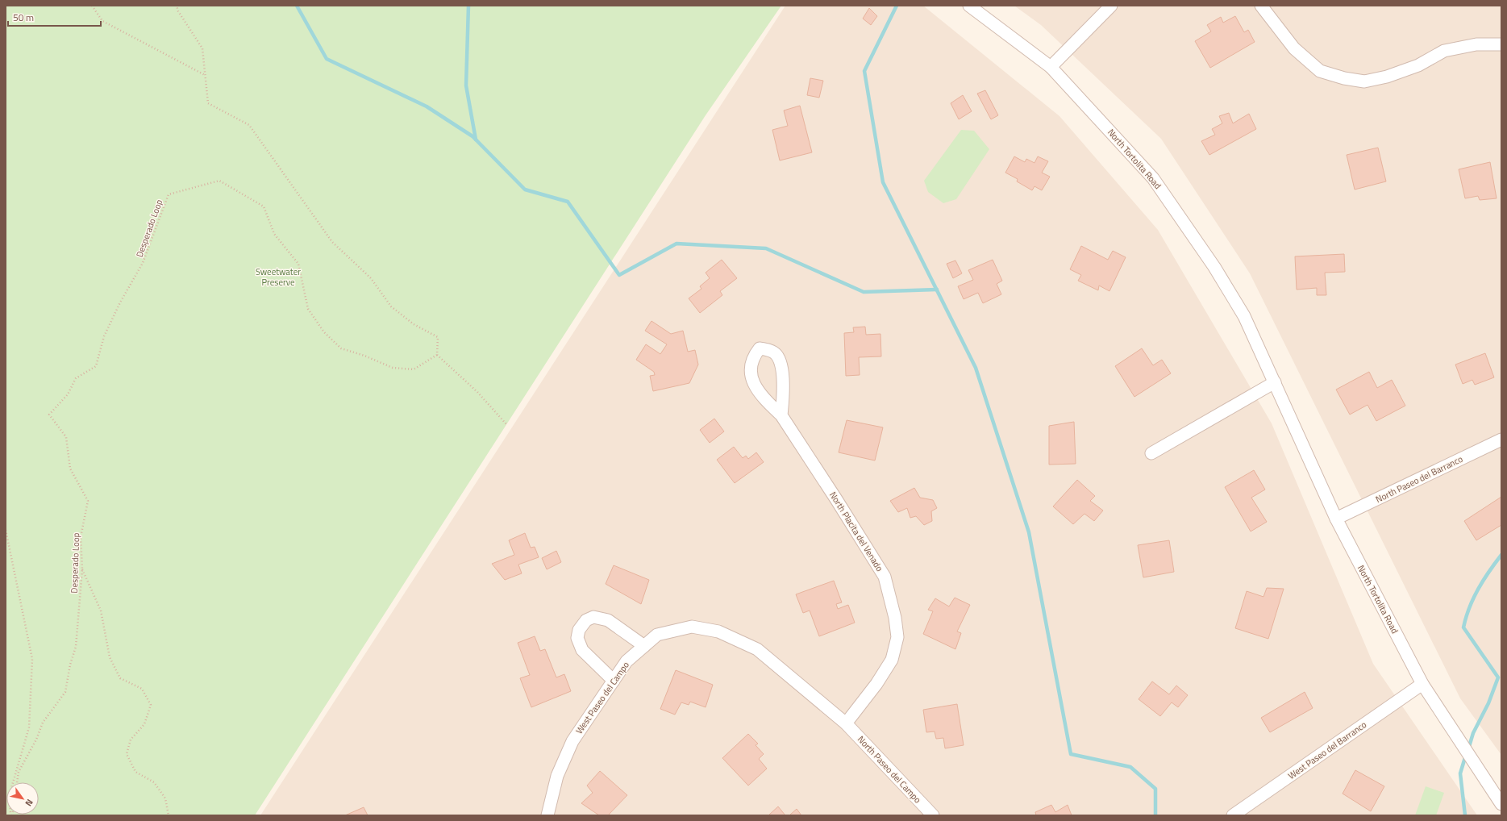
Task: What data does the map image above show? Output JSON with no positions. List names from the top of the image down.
{
  "streets": {
    "street": [
      "North Tortolita Road",
      "North Paseo del Barranco",
      "North Placita del Venado",
      "West Paseo del Campo",
      "West Paseo del Barranco",
      "North Paseo del Campo"
    ],
    "path": ["Desperado Loop"]
  },
  "crossings": [
    ["North Tortolita Road", "North Paseo del Barranco"],
    ["North Tortolita Road", "West Paseo del Barranco"],
    ["North Placita del Venado", "West Paseo del Campo"],
    ["North Placita del Venado", "North Paseo del Campo"],
    ["West Paseo del Campo", "North Paseo del Campo"]
  ],
  "parks": ["Sweetwater Preserve"],
  "scale_bar": "50 m",
  "north": "bottom right"
}
